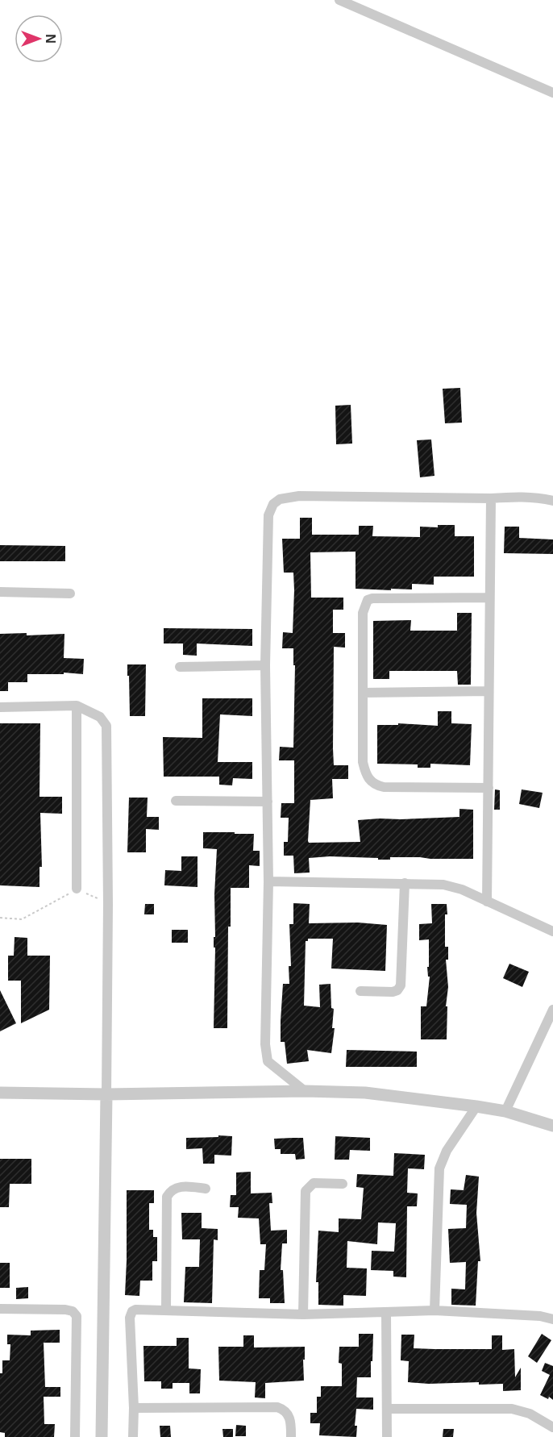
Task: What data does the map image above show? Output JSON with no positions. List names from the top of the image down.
{
  "north": "right"
}
